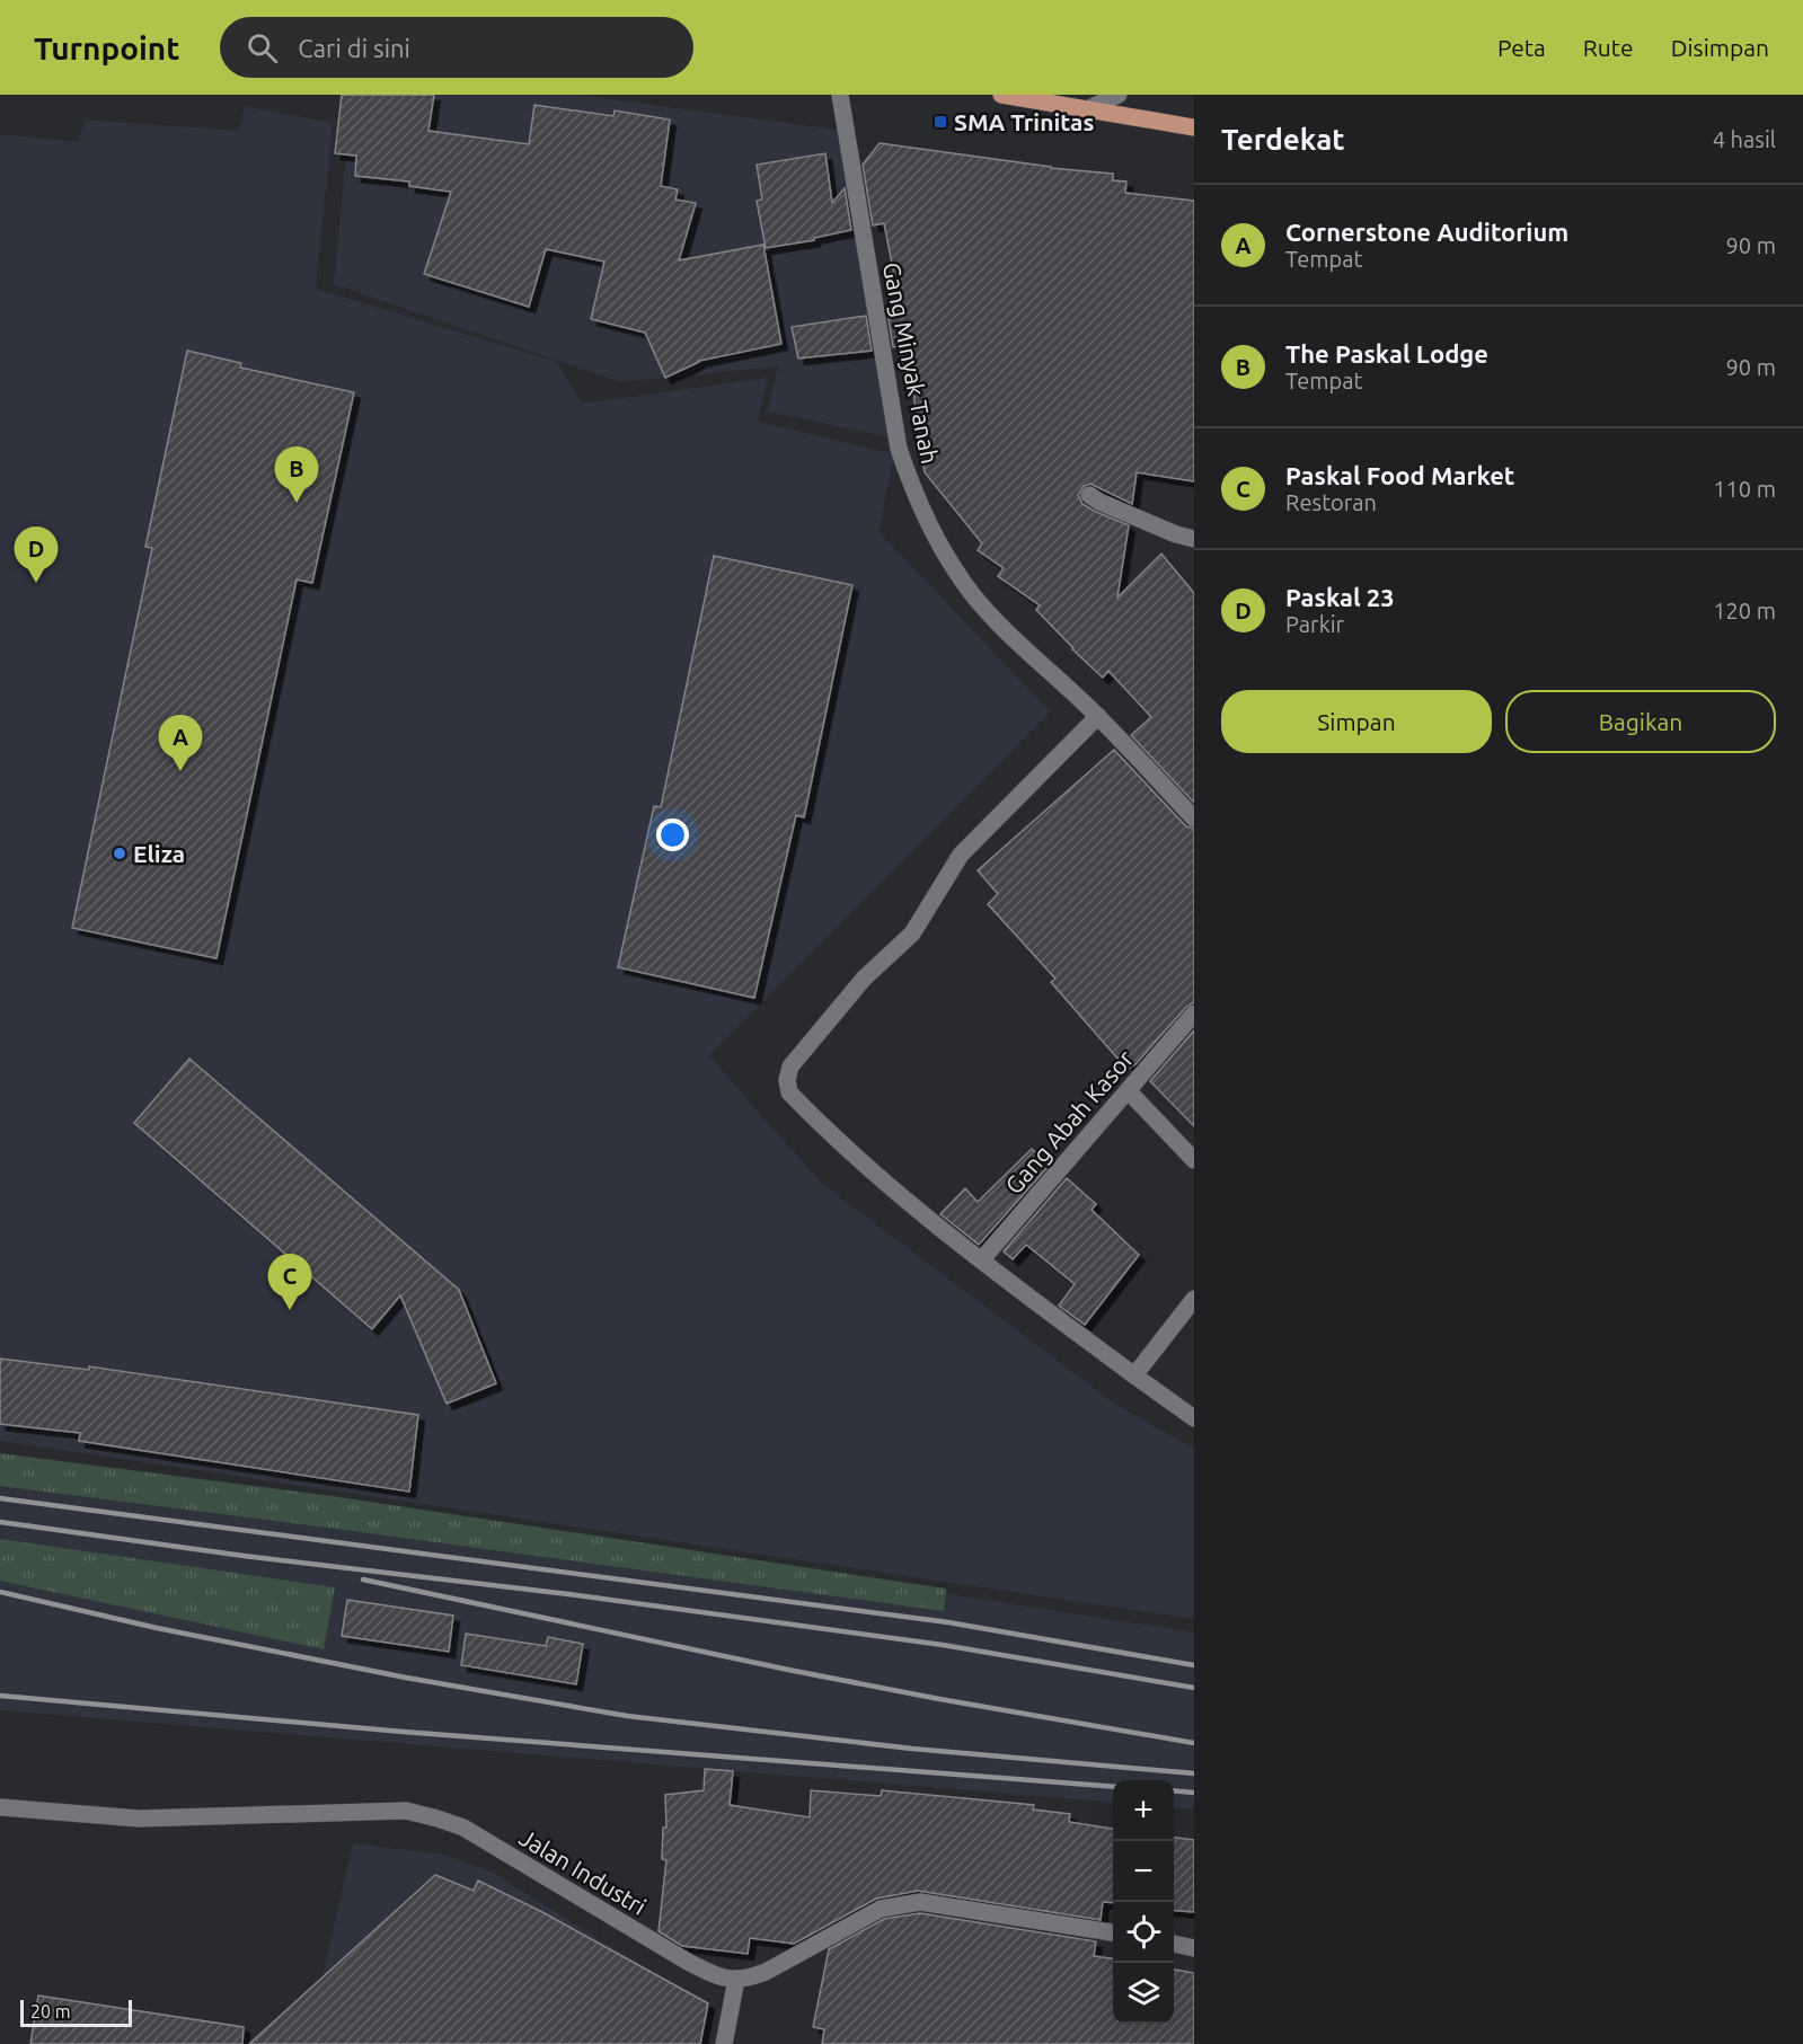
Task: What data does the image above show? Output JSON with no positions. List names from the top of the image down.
{
  "streets": {
    "street": ["Gang Minyak Tanah", "Gang Abah Kasor", "Jalan Industri"]
  },
  "places": {
    "transit": ["SMA Trinitas"],
    "other": ["Eliza"]
  },
  "scale_bar": "20 m",
  "page": {
    "header": "Turnpoint",
    "search": "Cari di sini",
    "nav": ["Peta", "Rute", "Disimpan"],
    "heading": ["Terdekat", "4 hasil"],
    "list": [
      {
        "mark": "A",
        "name": "Cornerstone Auditorium",
        "note": "Tempat",
        "value": "90 m"
      },
      {
        "mark": "B",
        "name": "The Paskal Lodge",
        "note": "Tempat",
        "value": "90 m"
      },
      {
        "mark": "C",
        "name": "Paskal Food Market",
        "note": "Restoran",
        "value": "110 m"
      },
      {
        "mark": "D",
        "name": "Paskal 23",
        "note": "Parkir",
        "value": "120 m"
      }
    ],
    "pins": [
      "B",
      "D",
      "A",
      "C"
    ],
    "buttons": ["Simpan", "Bagikan"],
    "map_buttons": ["+", "−"],
    "scale": "20 m"
  }
}
